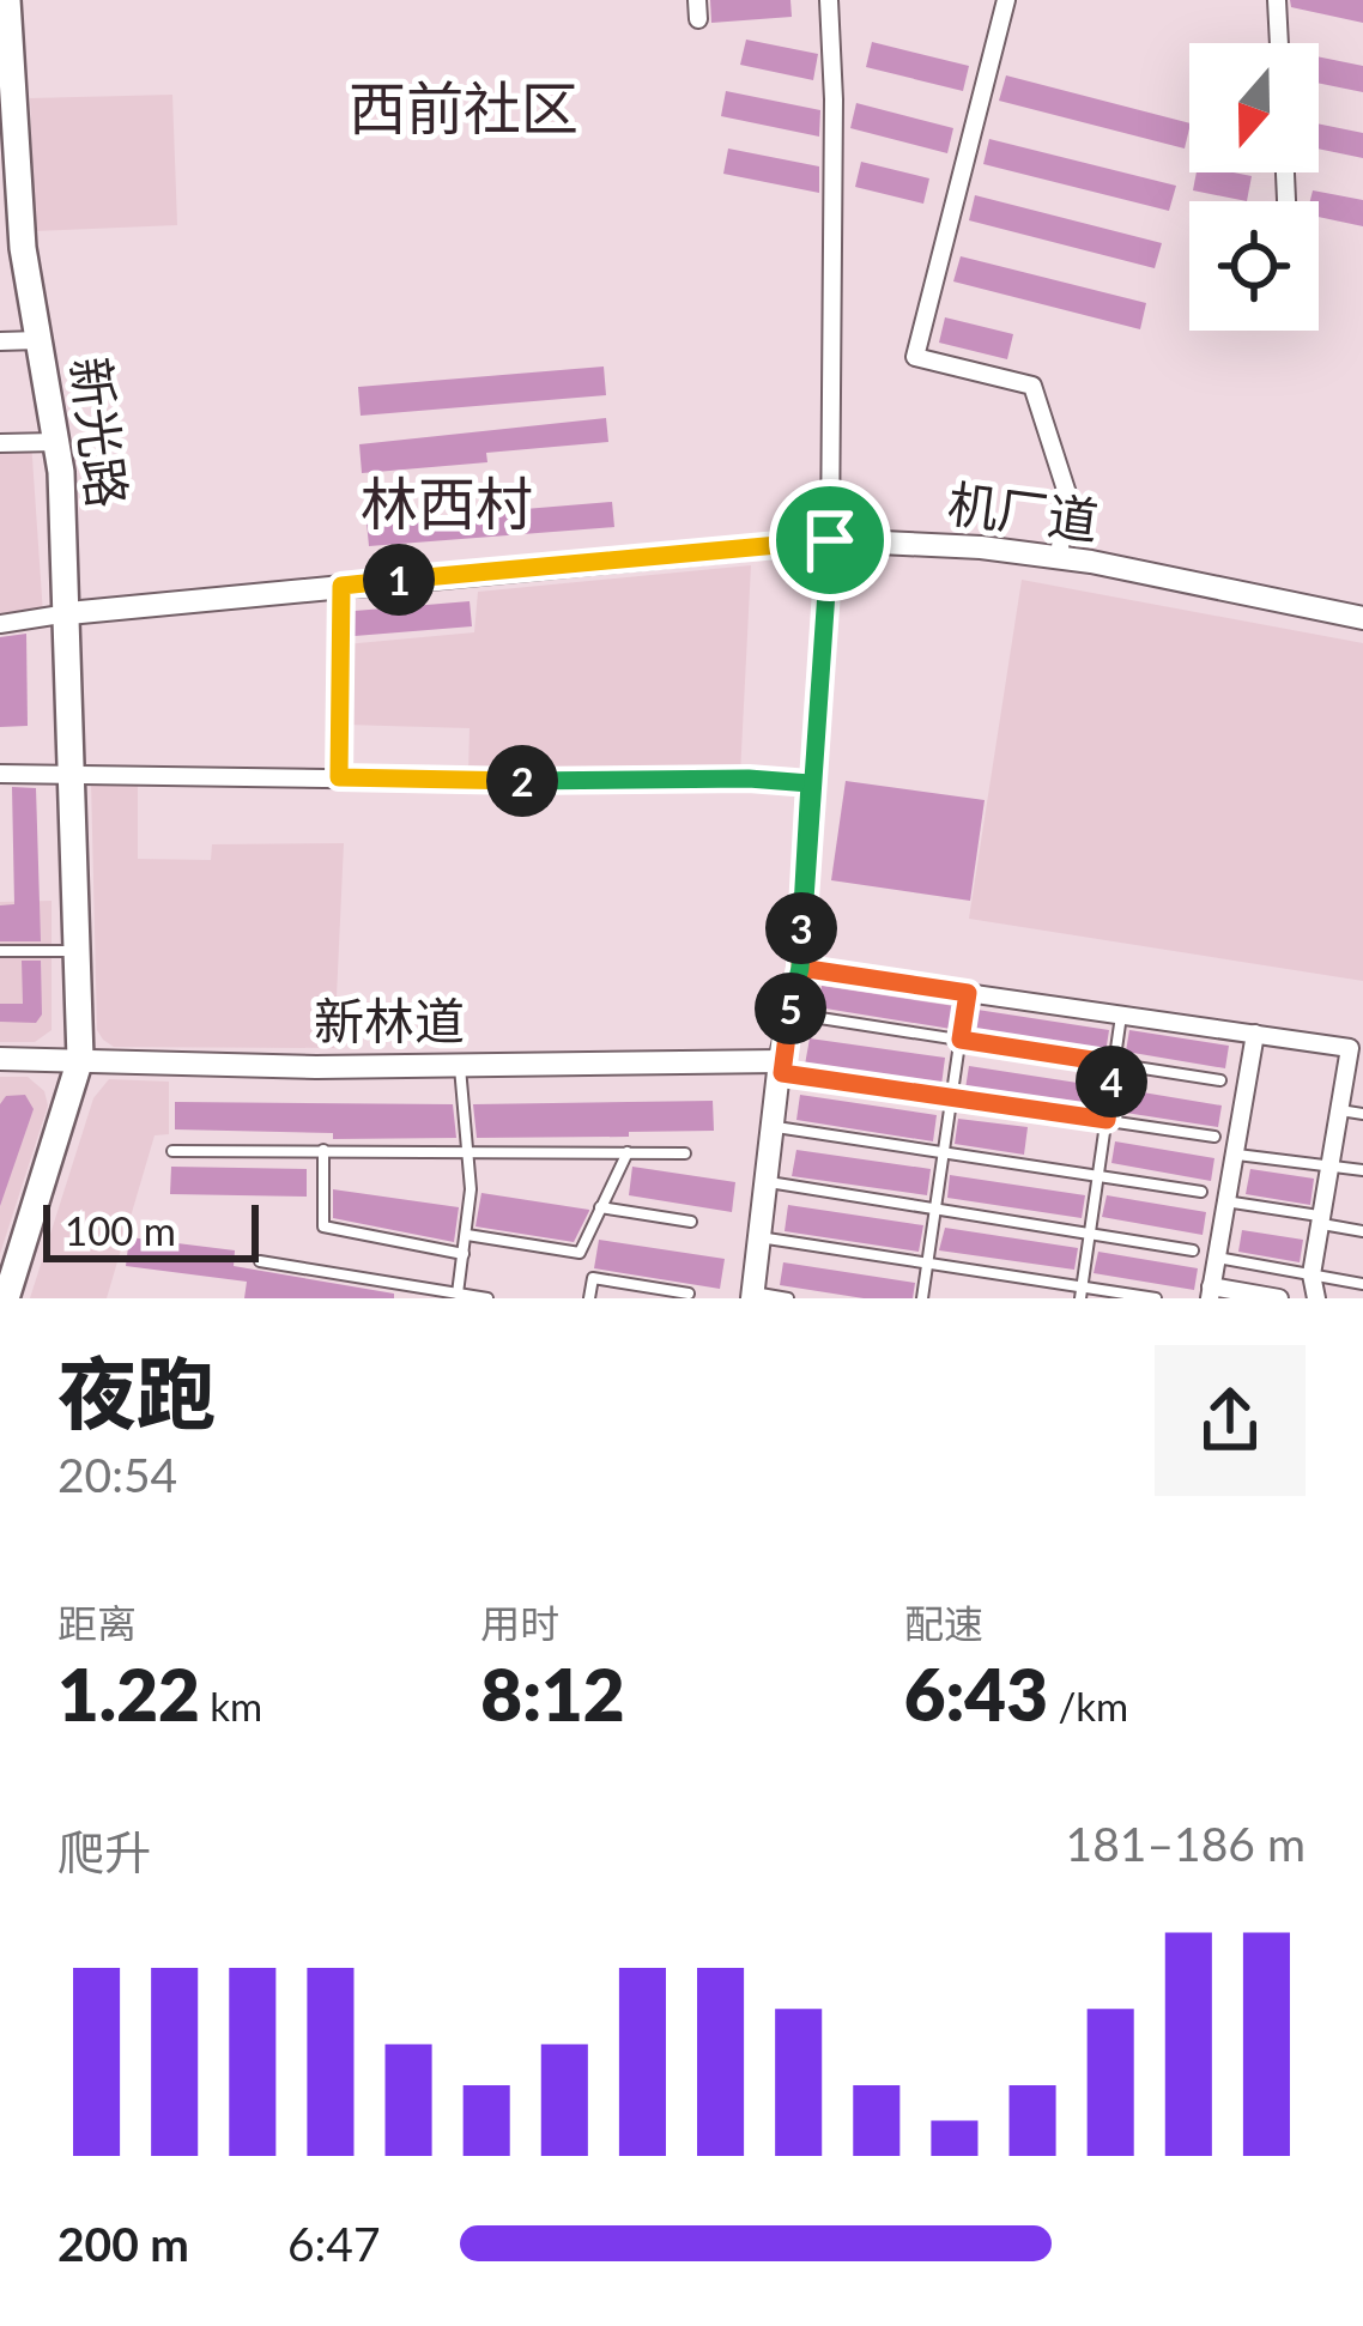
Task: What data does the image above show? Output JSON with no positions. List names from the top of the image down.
{
  "streets": {
    "main road": ["新光路"],
    "street": ["机厂道", "新林道"]
  },
  "crossings": [
    ["新光路", "机厂道"],
    ["新光路", "新林道"]
  ],
  "districts": ["西前社区", "林西村"],
  "scale_bar": "100 m",
  "north": "bottom",
  "page": {
    "pins": [
      "1",
      "2",
      "3",
      "5",
      "4"
    ],
    "scale": "100 m",
    "heading": ["夜跑", "20:54"],
    "stats": [
      ["距离", "1.22 km"],
      ["用时", "8:12"],
      ["配速", "6:43 /km"]
    ],
    "chart": ["爬升", "181–186 m"],
    "list": [
      {
        "name": "200 m",
        "note": "6:47"
      }
    ]
  }
}
